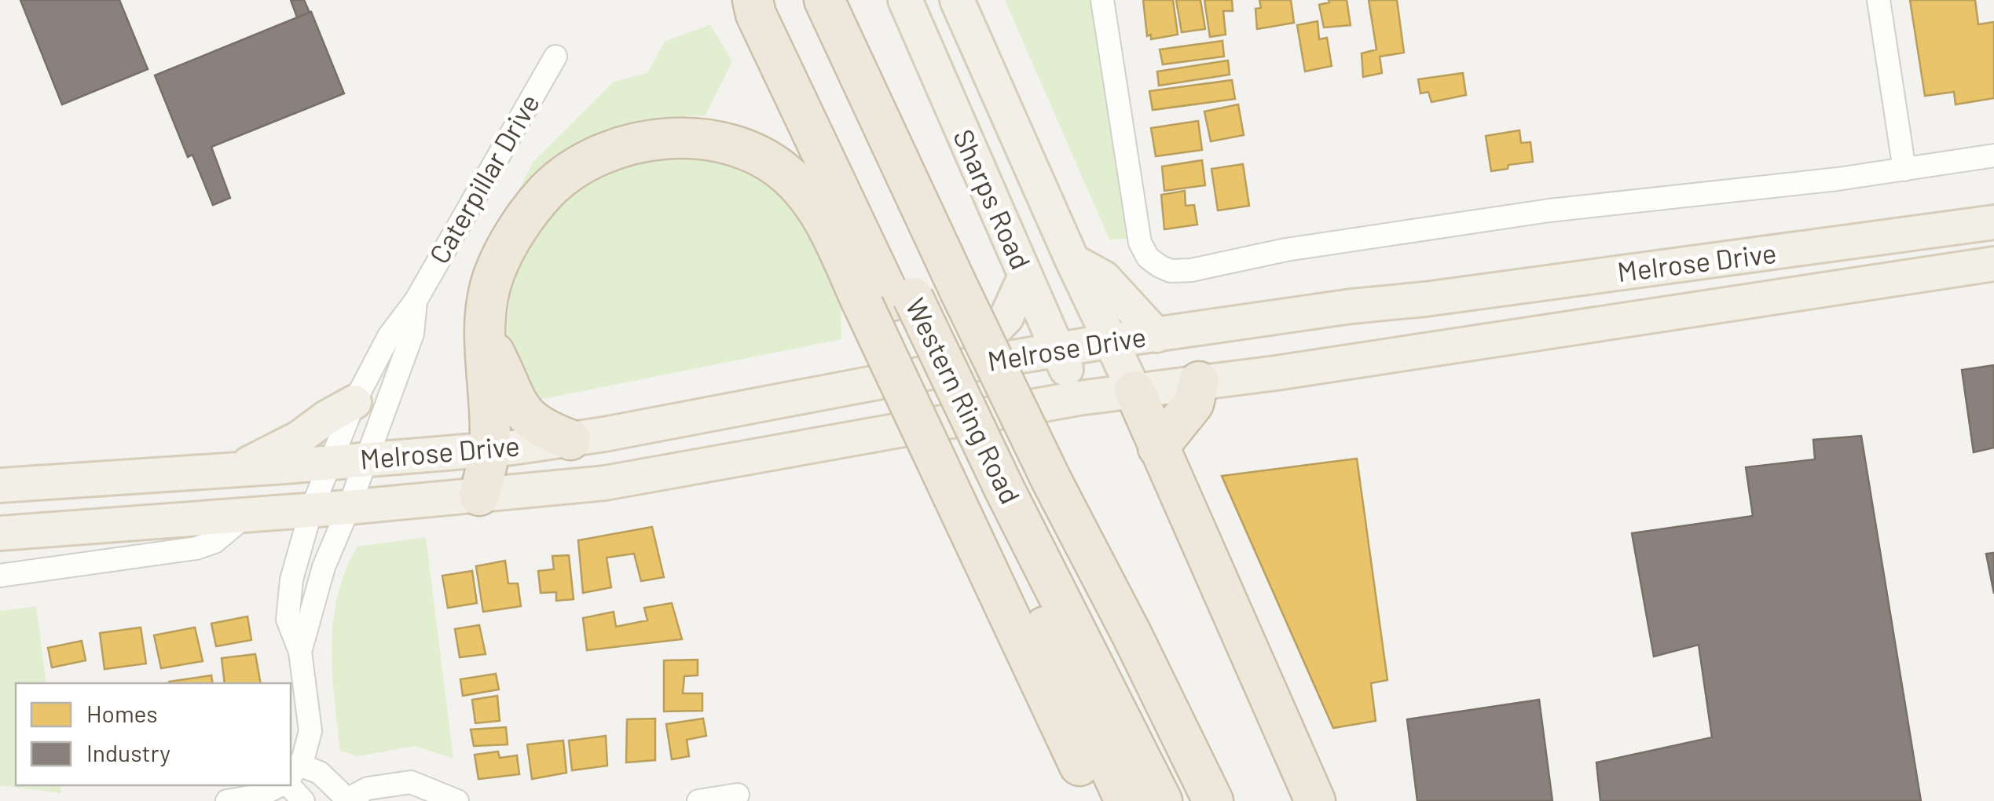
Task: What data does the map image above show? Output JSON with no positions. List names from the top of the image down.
{
  "streets": {
    "highway": ["Western Ring Road"],
    "main road": ["Sharps Road", "Melrose Drive"],
    "street": ["Caterpillar Drive"]
  },
  "crossings": [
    ["Caterpillar Drive", "Melrose Drive"],
    ["Sharps Road", "Melrose Drive"]
  ],
  "legend": ["Homes", "Industry"]
}
